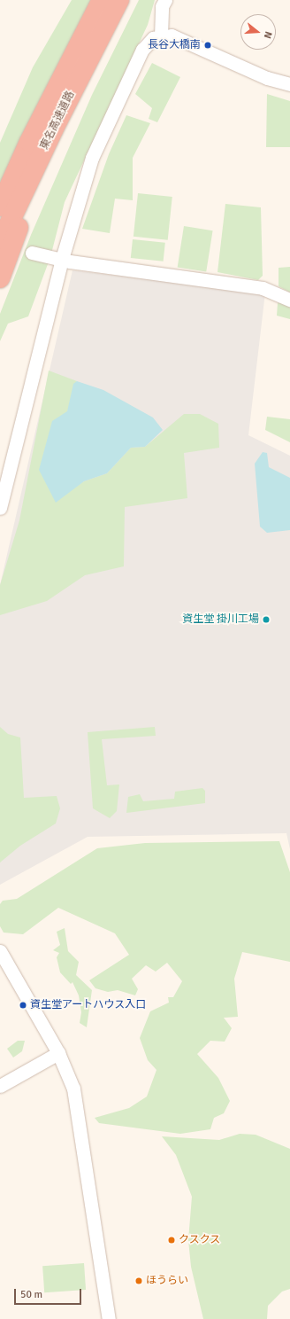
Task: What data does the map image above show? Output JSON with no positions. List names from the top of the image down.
{
  "streets": {
    "highway": ["東名高速道路"]
  },
  "places": [
    "長谷大橋南",
    "資生堂 掛川工場",
    "資生堂アートハウス入口",
    "クスクス",
    "ほうらい"
  ],
  "scale_bar": "50 m",
  "north": "right"
}
